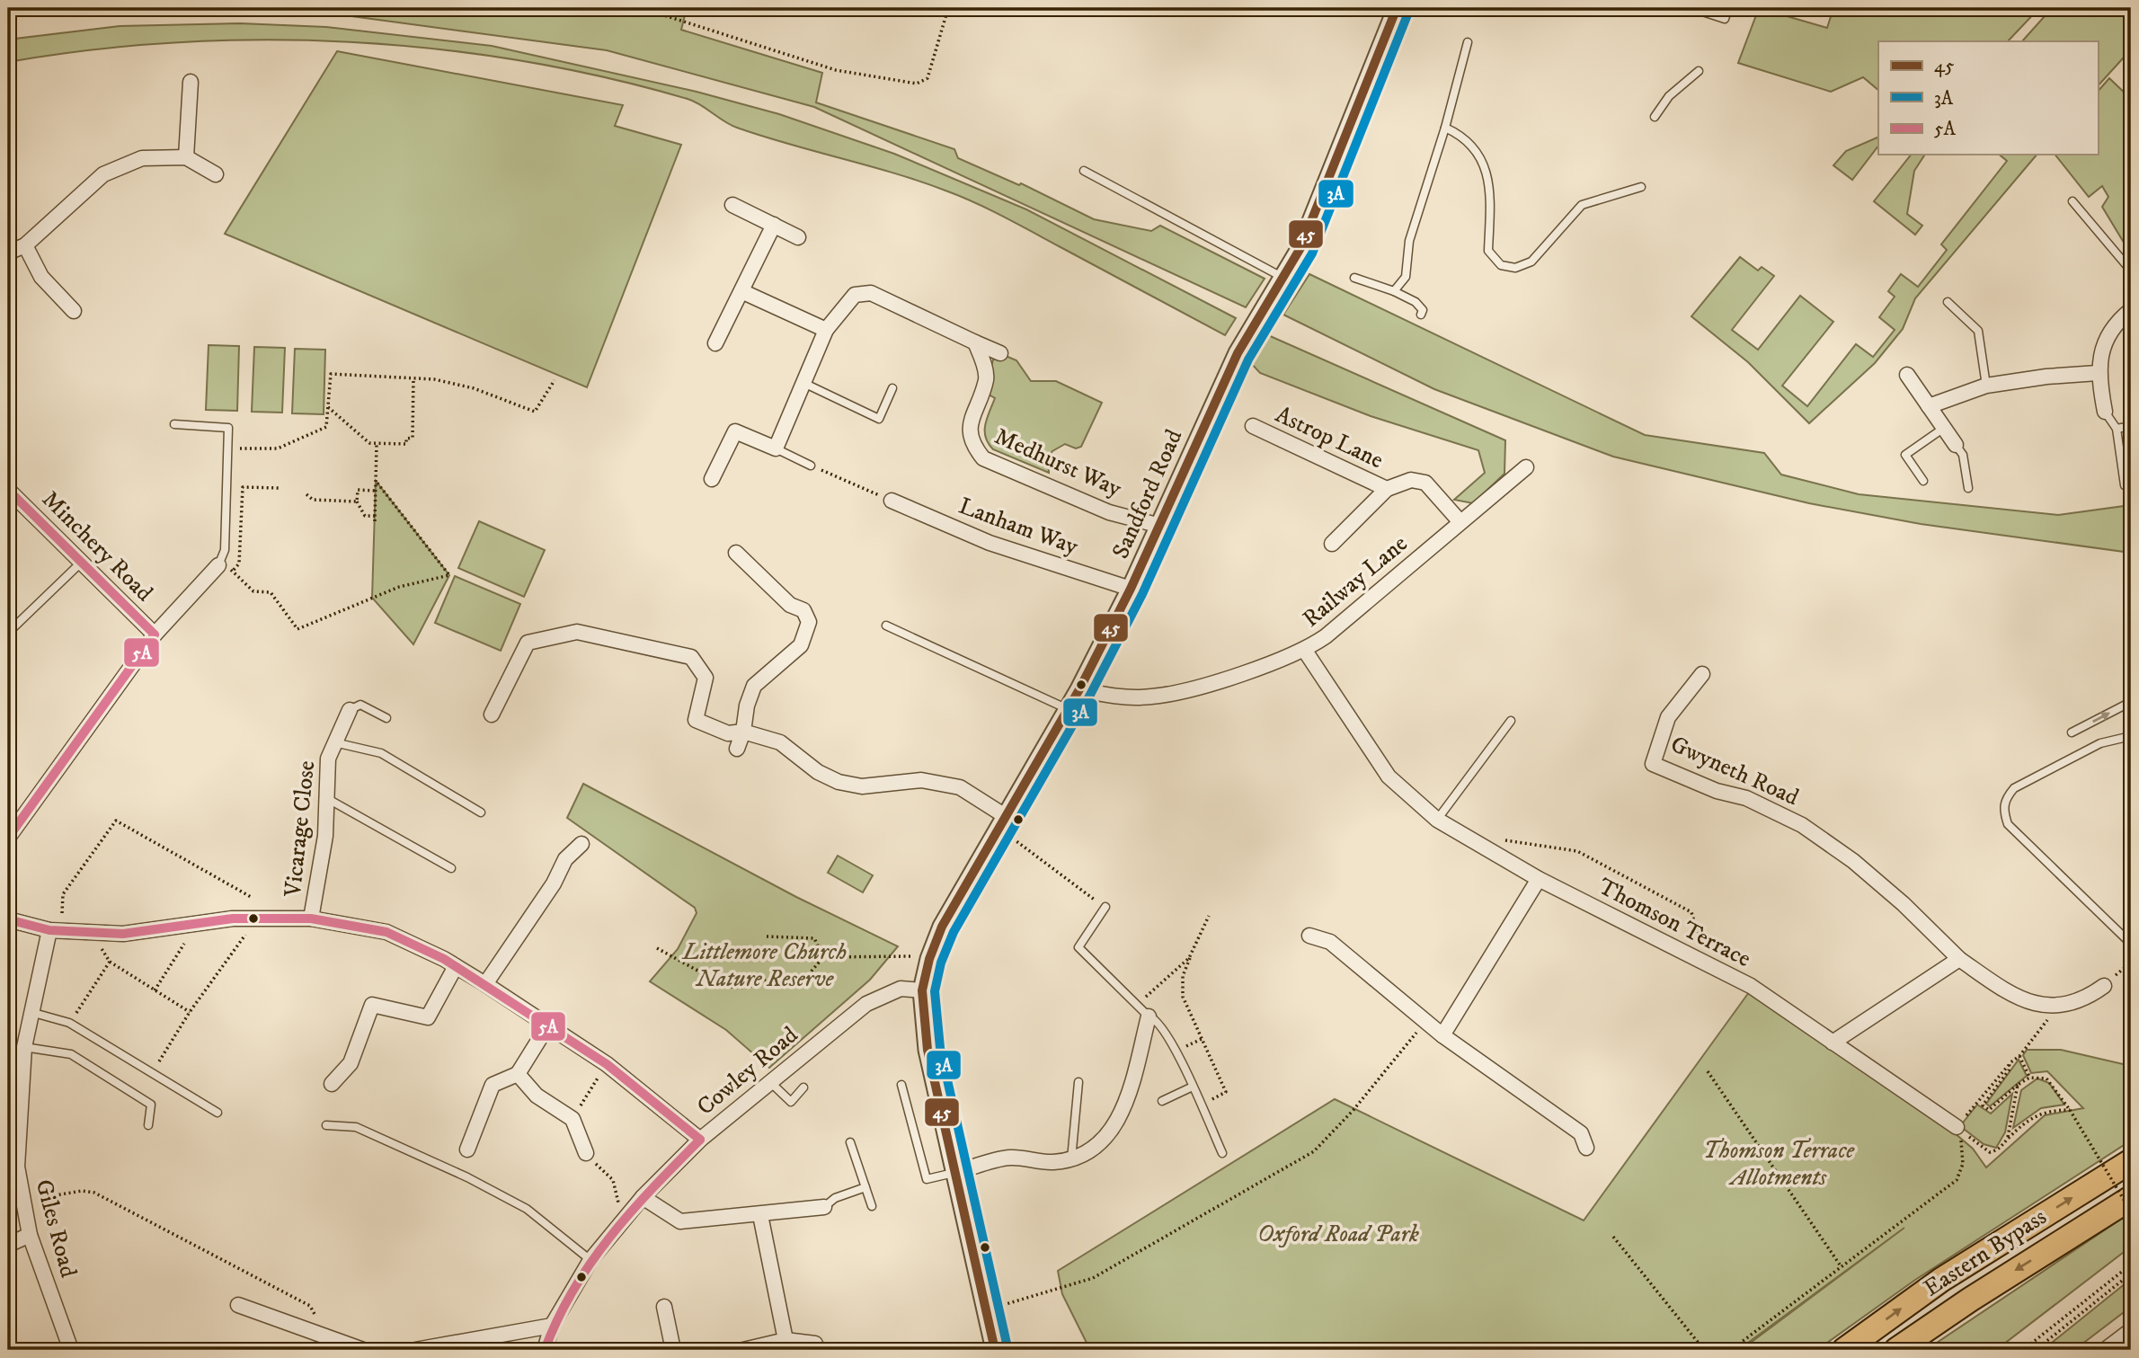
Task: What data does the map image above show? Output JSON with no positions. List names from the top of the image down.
{
  "streets": {
    "highway": ["Eastern Bypass"],
    "street": [
      "Astrop Lane",
      "Medhurst Way",
      "Sandford Road",
      "Lanham Way",
      "Minchery Road",
      "Railway Lane",
      "Gwyneth Road",
      "Vicarage Close",
      "Thomson Terrace",
      "Cowley Road",
      "Giles Road"
    ]
  },
  "crossings": [
    ["Astrop Lane", "Railway Lane"],
    ["Medhurst Way", "Sandford Road"],
    ["Sandford Road", "Lanham Way"],
    ["Sandford Road", "Railway Lane"],
    ["Sandford Road", "Cowley Road"],
    ["Railway Lane", "Thomson Terrace"]
  ],
  "parks": ["Littlemore Church Nature Reserve", "Thomson Terrace Allotments", "Oxford Road Park"],
  "lines": ["transit line 45", "transit line 3A", "transit line 5A"],
  "legend": ["45", "3A", "5A"]
}
